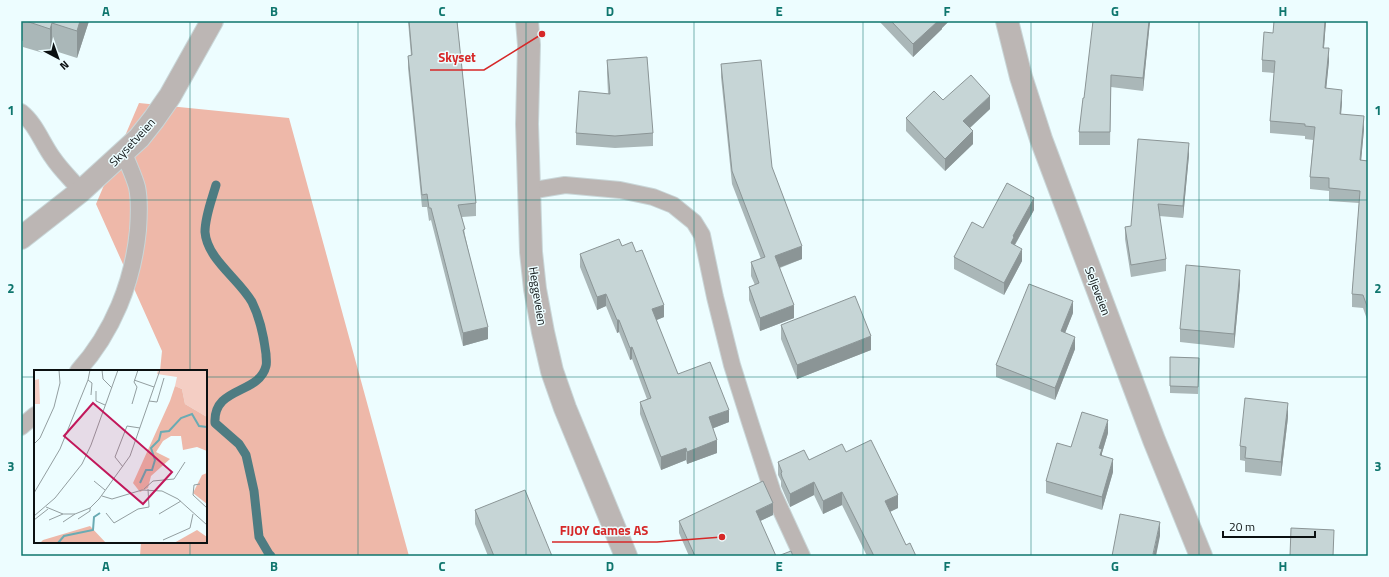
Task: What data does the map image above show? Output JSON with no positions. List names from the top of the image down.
{
  "streets": {
    "street": ["Skysetveien", "Seljeveien", "Heggeveien"]
  },
  "places": ["Skyset", "FIJOY Games AS"],
  "scale_bar": "20 m",
  "north": "bottom right",
  "grid": {
    "columns": [
      "A",
      "B",
      "C",
      "D",
      "E",
      "F",
      "G",
      "H"
    ],
    "rows": ["1", "2", "3"]
  }
}
